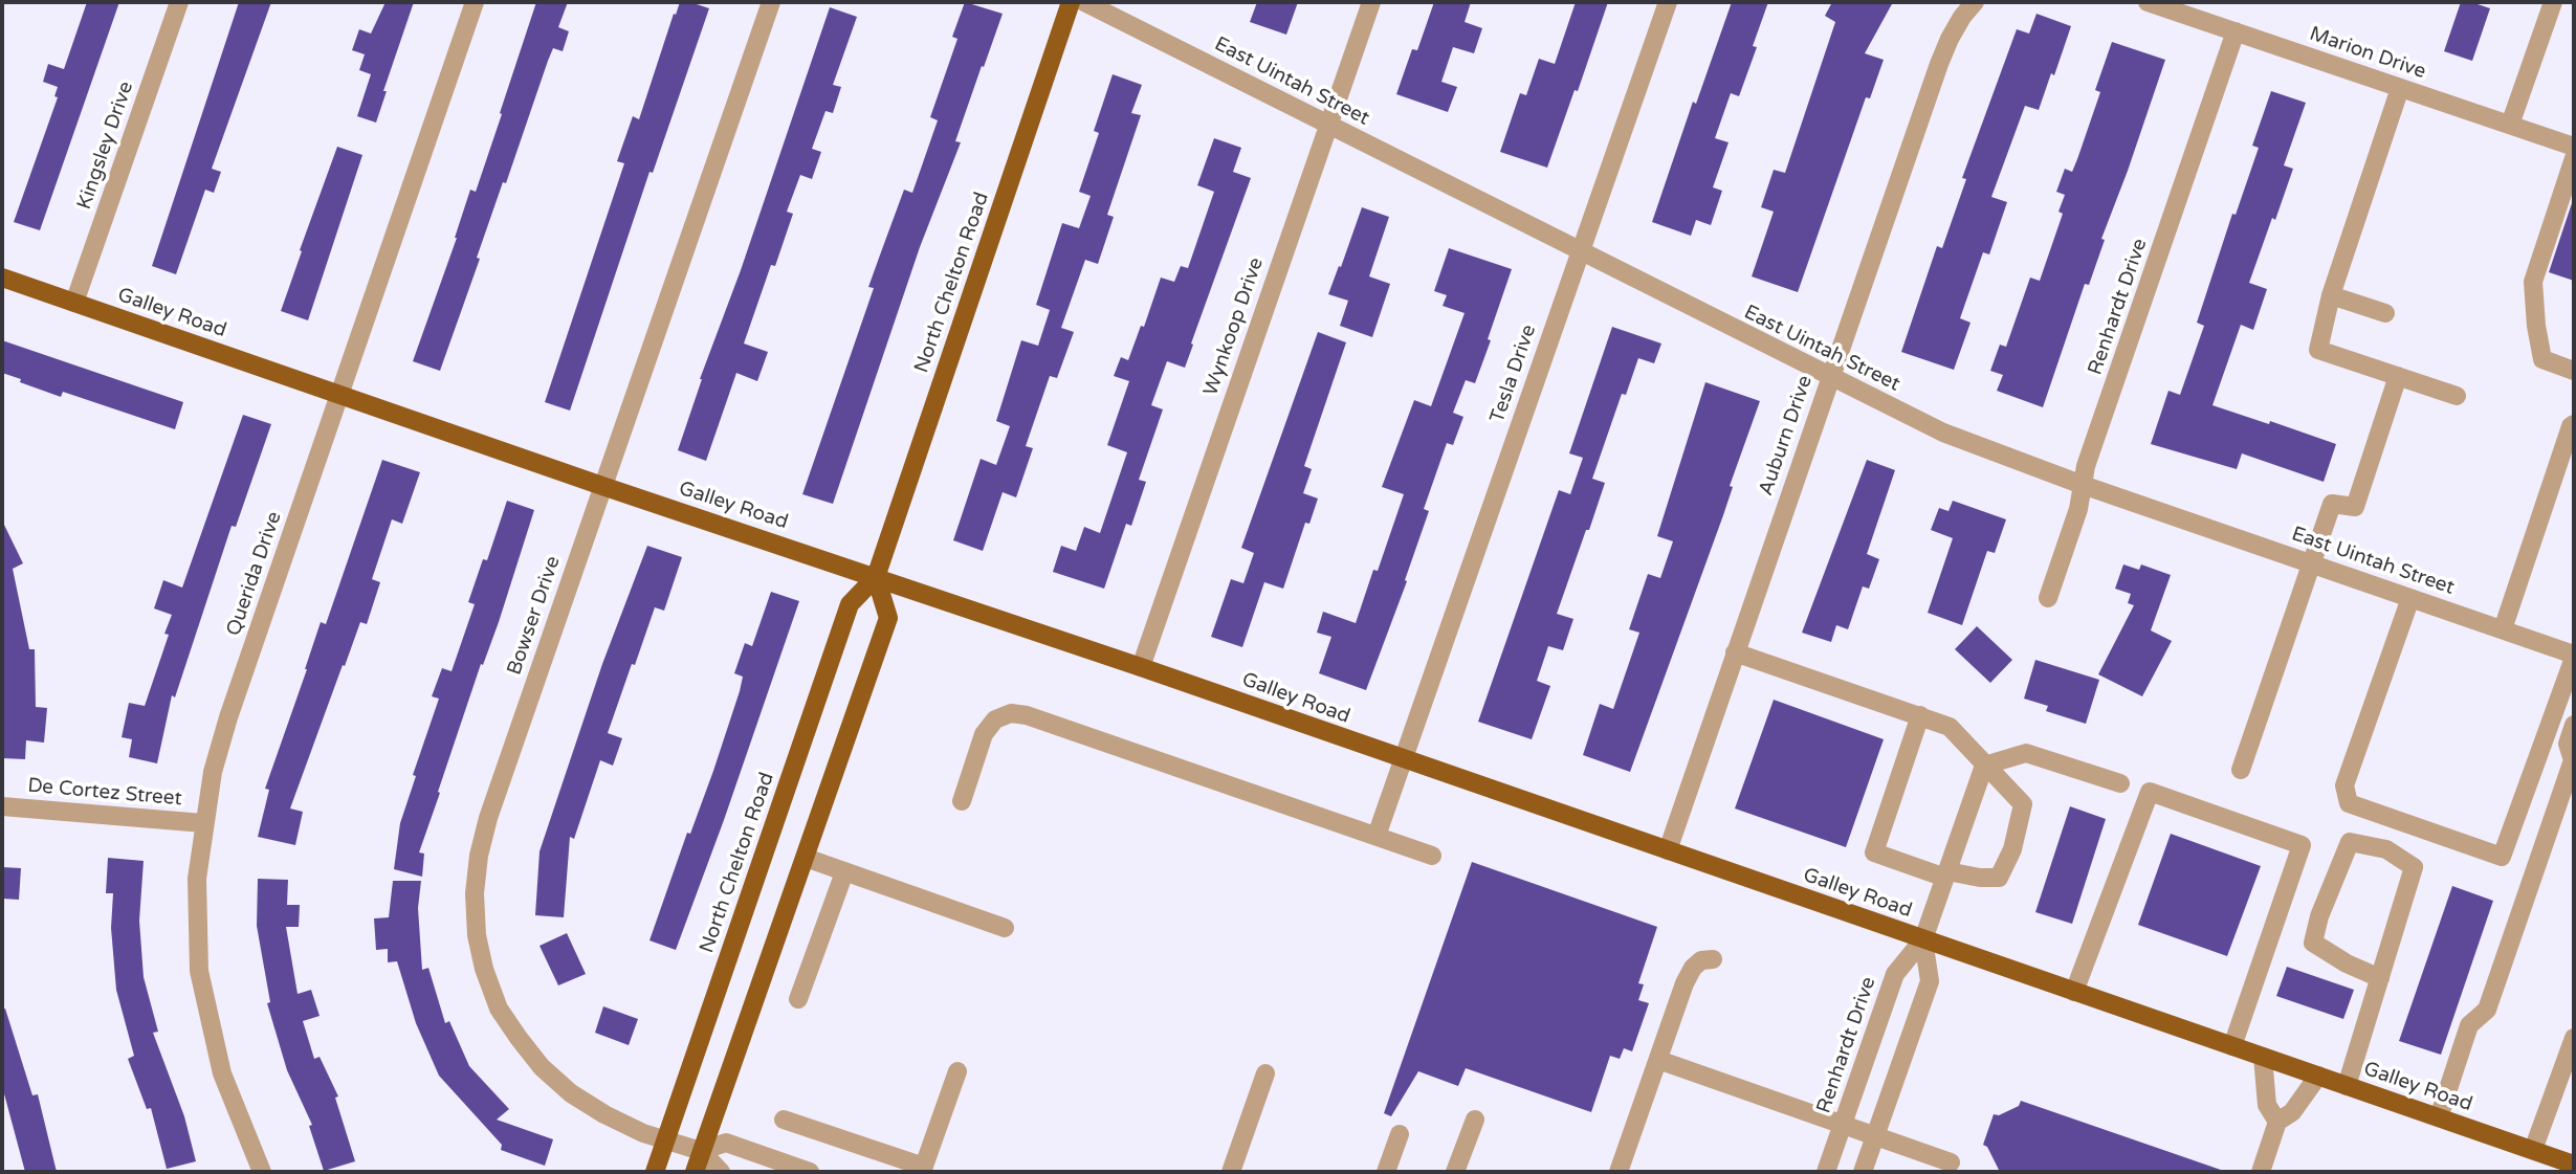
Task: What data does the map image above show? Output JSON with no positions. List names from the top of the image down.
{
  "streets": {
    "main road": ["North Chelton Road", "Galley Road"],
    "street": [
      "Marion Drive",
      "East Uintah Street",
      "Kingsley Drive",
      "Renhardt Drive",
      "Wynkoop Drive",
      "Tesla Drive",
      "Auburn Drive",
      "Querida Drive",
      "Bowser Drive",
      "De Cortez Street"
    ]
  },
  "crossings": [
    ["Marion Drive", "Renhardt Drive"],
    ["East Uintah Street", "Renhardt Drive"],
    ["East Uintah Street", "Wynkoop Drive"],
    ["East Uintah Street", "Tesla Drive"],
    ["East Uintah Street", "Auburn Drive"],
    ["Kingsley Drive", "Galley Road"],
    ["North Chelton Road", "Galley Road"],
    ["North Chelton Road", "Bowser Drive"],
    ["Renhardt Drive", "Galley Road"],
    ["Galley Road", "Wynkoop Drive"],
    ["Galley Road", "Tesla Drive"],
    ["Galley Road", "Auburn Drive"],
    ["Galley Road", "Querida Drive"],
    ["Galley Road", "Bowser Drive"],
    ["Querida Drive", "De Cortez Street"]
  ]
}
